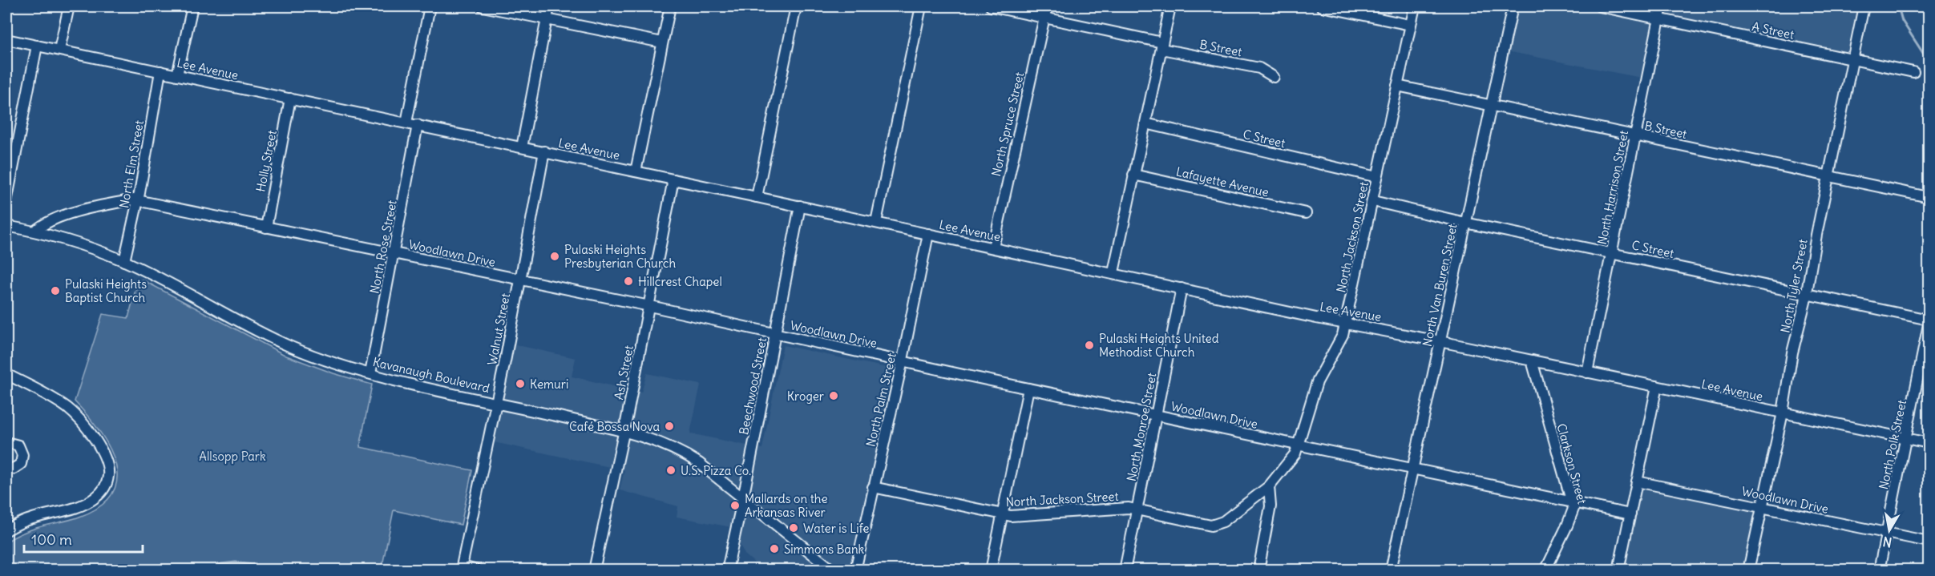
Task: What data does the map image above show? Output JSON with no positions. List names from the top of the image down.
{
  "streets": {
    "street": [
      "A Street",
      "B Street",
      "Lee Avenue",
      "North Spruce Street",
      "C Street",
      "Holly Street",
      "North Elm Street",
      "Lafayette Avenue",
      "North Harrison Street",
      "North Jackson Street",
      "North Rose Street",
      "Woodlawn Drive",
      "North Van Buren Street",
      "North Tyler Street",
      "Walnut Street",
      "Ash Street",
      "Kavanaugh Boulevard",
      "Beechwood Street",
      "North Palm Street",
      "North Monroe Street",
      "North Polk Street",
      "Clarkson Street"
    ]
  },
  "crossings": [
    ["A Street", "North Harrison Street"],
    ["A Street", "North Tyler Street"],
    ["B Street", "North Spruce Street"],
    ["B Street", "North Harrison Street"],
    ["B Street", "North Jackson Street"],
    ["B Street", "North Van Buren Street"],
    ["B Street", "North Tyler Street"],
    ["Lee Avenue", "North Spruce Street"],
    ["Lee Avenue", "Holly Street"],
    ["Lee Avenue", "North Elm Street"],
    ["Lee Avenue", "North Harrison Street"],
    ["Lee Avenue", "North Jackson Street"],
    ["Lee Avenue", "North Rose Street"],
    ["Lee Avenue", "North Van Buren Street"],
    ["Lee Avenue", "North Tyler Street"],
    ["Lee Avenue", "Walnut Street"],
    ["Lee Avenue", "Ash Street"],
    ["Lee Avenue", "Beechwood Street"],
    ["Lee Avenue", "North Palm Street"],
    ["Lee Avenue", "North Monroe Street"],
    ["Lee Avenue", "North Polk Street"],
    ["Lee Avenue", "Clarkson Street"],
    ["C Street", "North Harrison Street"],
    ["C Street", "North Jackson Street"],
    ["C Street", "North Van Buren Street"],
    ["C Street", "North Tyler Street"],
    ["Holly Street", "Woodlawn Drive"],
    ["North Elm Street", "Woodlawn Drive"],
    ["North Elm Street", "Kavanaugh Boulevard"],
    ["North Jackson Street", "Woodlawn Drive"],
    ["North Jackson Street", "North Palm Street"],
    ["North Jackson Street", "North Monroe Street"],
    ["North Rose Street", "Woodlawn Drive"],
    ["North Rose Street", "Kavanaugh Boulevard"],
    ["Woodlawn Drive", "North Van Buren Street"],
    ["Woodlawn Drive", "North Tyler Street"],
    ["Woodlawn Drive", "Walnut Street"],
    ["Woodlawn Drive", "Ash Street"],
    ["Woodlawn Drive", "Kavanaugh Boulevard"],
    ["Woodlawn Drive", "Beechwood Street"],
    ["Woodlawn Drive", "North Palm Street"],
    ["Woodlawn Drive", "North Monroe Street"],
    ["Woodlawn Drive", "North Polk Street"],
    ["Woodlawn Drive", "Clarkson Street"],
    ["Walnut Street", "Kavanaugh Boulevard"],
    ["Ash Street", "Kavanaugh Boulevard"],
    ["Kavanaugh Boulevard", "Beechwood Street"]
  ],
  "parks": ["Allsopp Park"],
  "places": [
    "Pulaski Heights Presbyterian Church",
    "Hillcrest Chapel",
    "Pulaski Heights Baptist Church",
    "Pulaski Heights United Methodist Church",
    "Kemuri",
    "Kroger",
    "Café Bossa Nova",
    "U.S. Pizza Co.",
    "Mallards on the Arkansas River",
    "Water is Life",
    "Simmons Bank"
  ],
  "scale_bar": "100 m",
  "north": "bottom"
}
